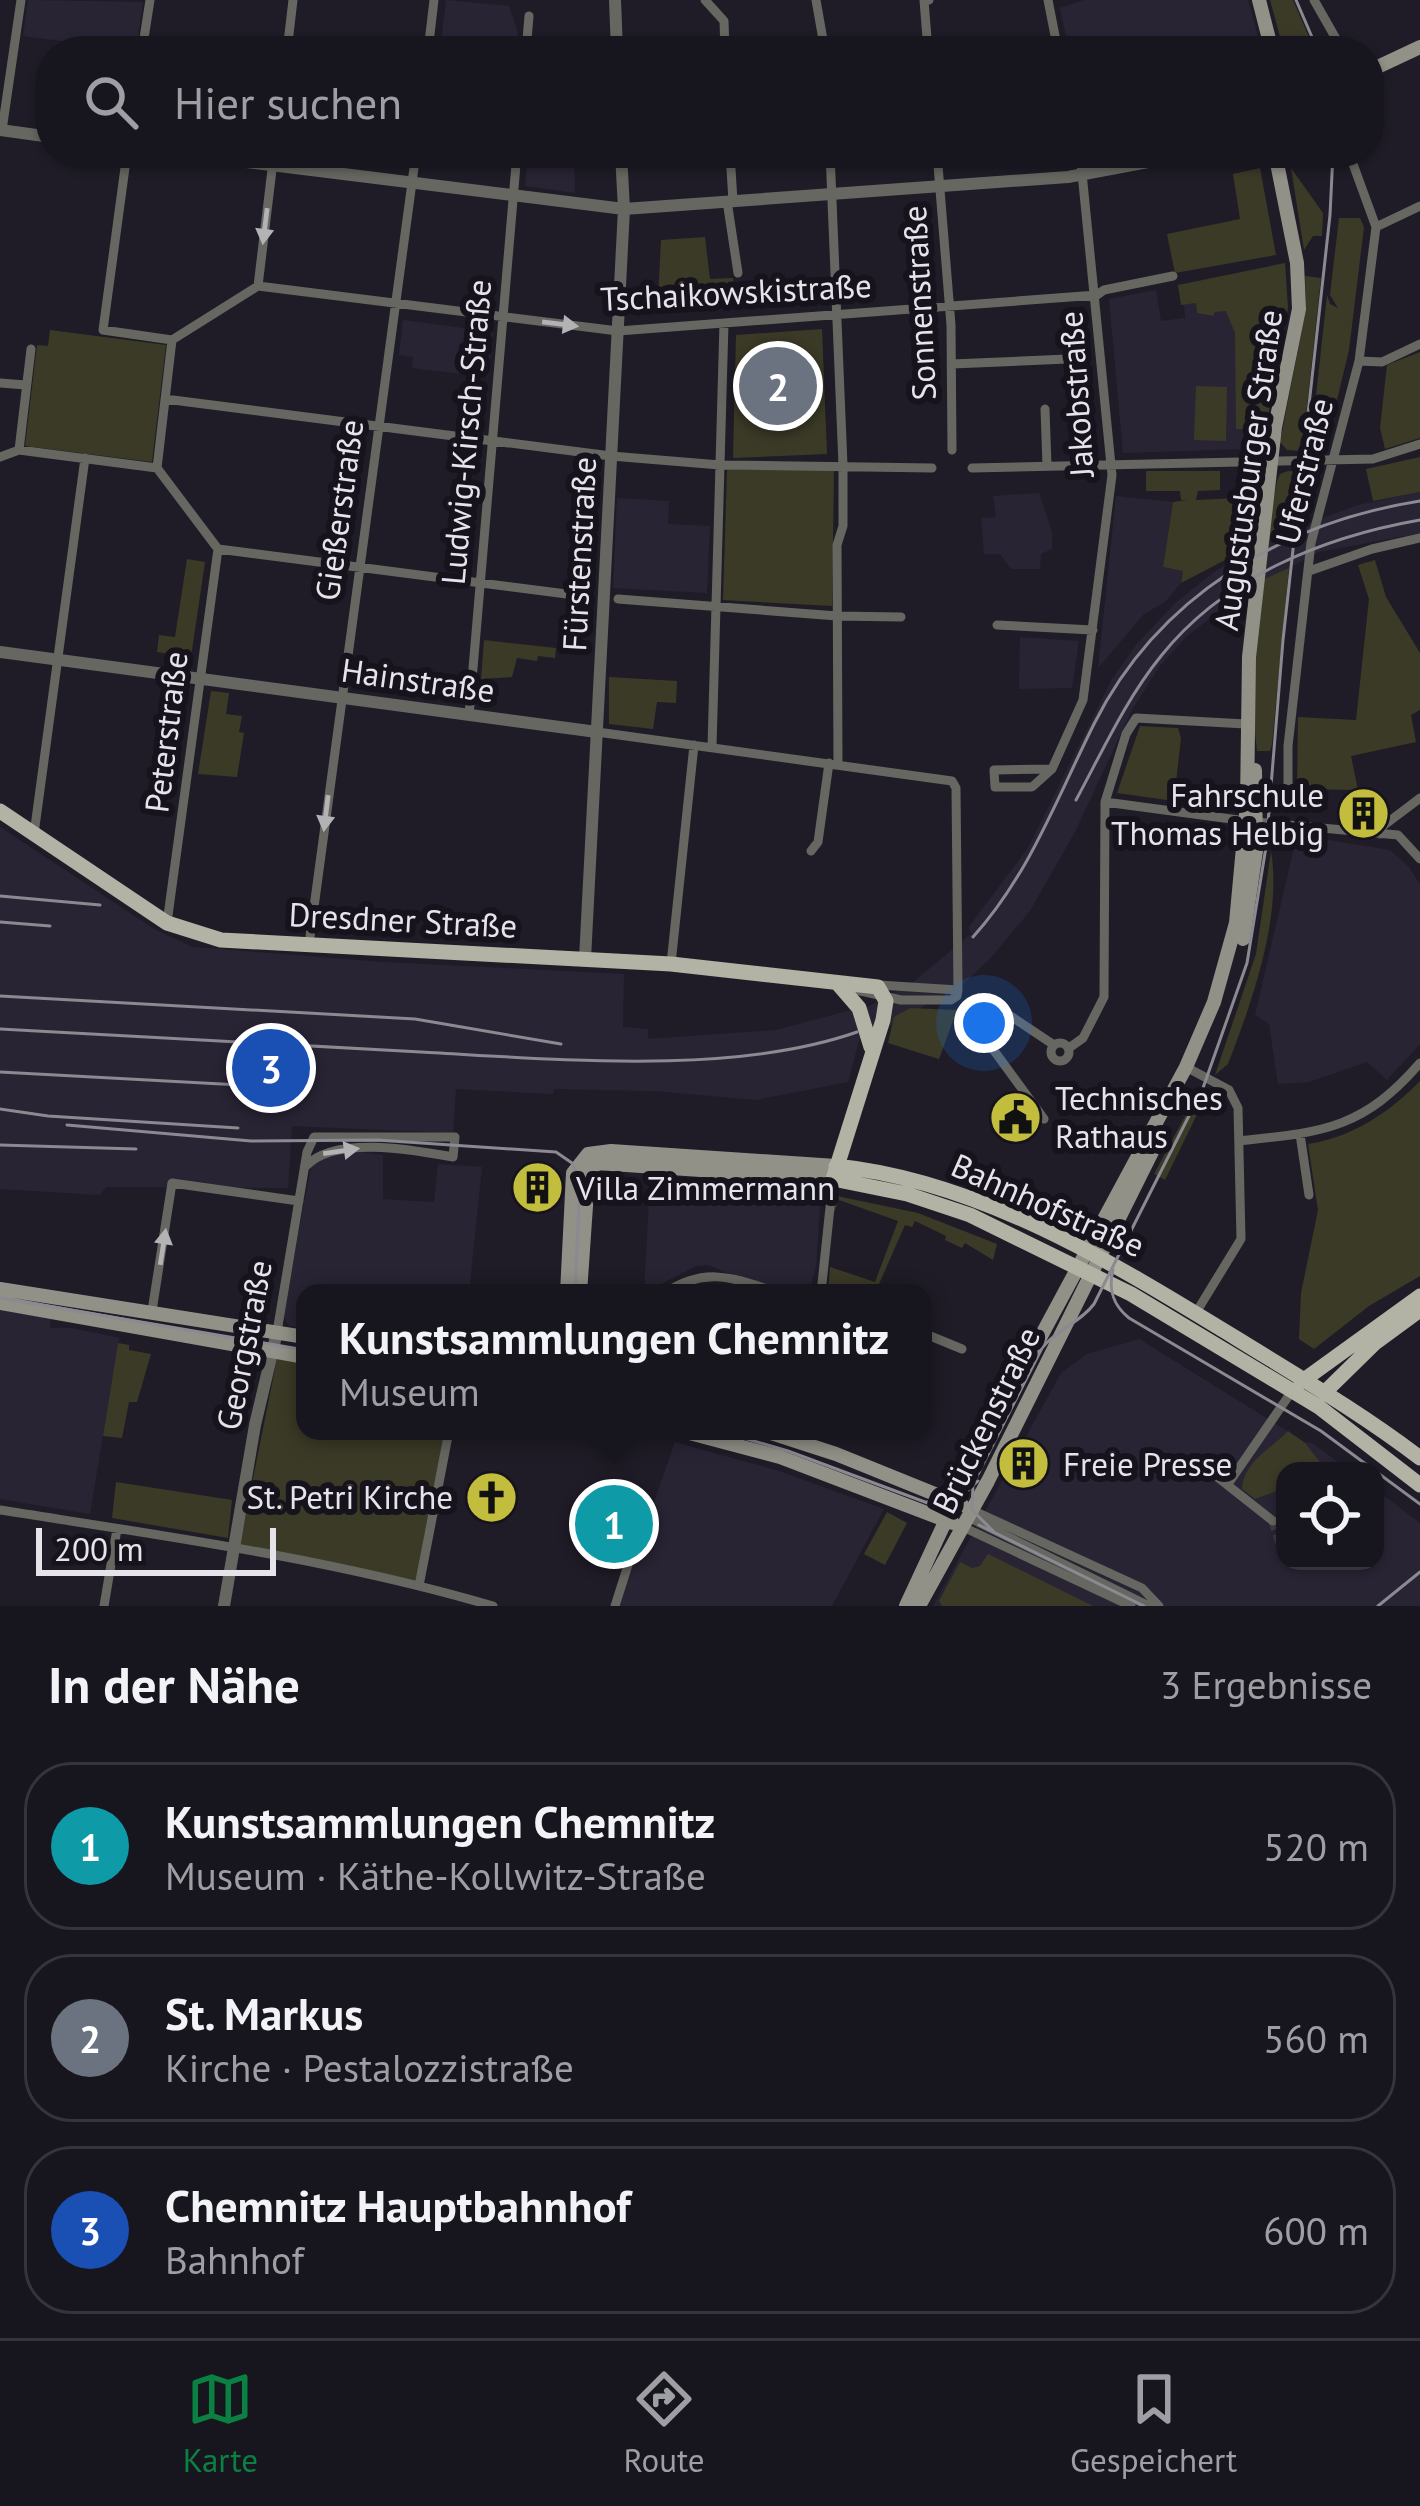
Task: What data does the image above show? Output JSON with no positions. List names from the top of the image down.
{
  "streets": {
    "main road": [
      "Augustusburger Straße",
      "Dresdner Straße",
      "Bahnhofstraße",
      "Brückenstraße"
    ],
    "street": [
      "Tschaikowskistraße",
      "Sonnenstraße",
      "Jakobstraße",
      "Ludwig-Kirsch-Straße",
      "Uferstraße",
      "Gießerstraße",
      "Fürstenstraße",
      "Hainstraße",
      "Peterstraße",
      "Georgstraße"
    ]
  },
  "crossings": [
    ["Tschaikowskistraße", "Sonnenstraße"],
    ["Tschaikowskistraße", "Jakobstraße"],
    ["Tschaikowskistraße", "Ludwig-Kirsch-Straße"],
    ["Tschaikowskistraße", "Gießerstraße"],
    ["Tschaikowskistraße", "Fürstenstraße"],
    ["Ludwig-Kirsch-Straße", "Hainstraße"],
    ["Augustusburger Straße", "Bahnhofstraße"],
    ["Augustusburger Straße", "Brückenstraße"],
    ["Gießerstraße", "Hainstraße"],
    ["Gießerstraße", "Dresdner Straße"],
    ["Fürstenstraße", "Hainstraße"],
    ["Fürstenstraße", "Dresdner Straße"],
    ["Hainstraße", "Peterstraße"],
    ["Hainstraße", "Dresdner Straße"],
    ["Peterstraße", "Dresdner Straße"],
    ["Bahnhofstraße", "Brückenstraße"]
  ],
  "places": {
    "building": ["Fahrschule Thomas Helbig", "Villa Zimmermann", "Freie Presse"],
    "public building": ["Technisches Rathaus"],
    "church": ["St. Petri Kirche"]
  },
  "scale_bar": "200 m",
  "page": {
    "search": "Hier suchen",
    "pins": ["2", "3", "1"],
    "popup": ["Kunstsammlungen Chemnitz", "Museum"],
    "scale": "200 m",
    "heading": ["In der Nähe", "3 Ergebnisse"],
    "list": [
      {
        "mark": "1",
        "name": "Kunstsammlungen Chemnitz",
        "note": "Museum · Käthe-Kollwitz-Straße",
        "value": "520 m"
      },
      {
        "mark": "2",
        "name": "St. Markus",
        "note": "Kirche · Pestalozzistraße",
        "value": "560 m"
      },
      {
        "mark": "3",
        "name": "Chemnitz Hauptbahnhof",
        "note": "Bahnhof",
        "value": "600 m"
      }
    ],
    "nav": ["Karte", "Route", "Gespeichert"]
  }
}
